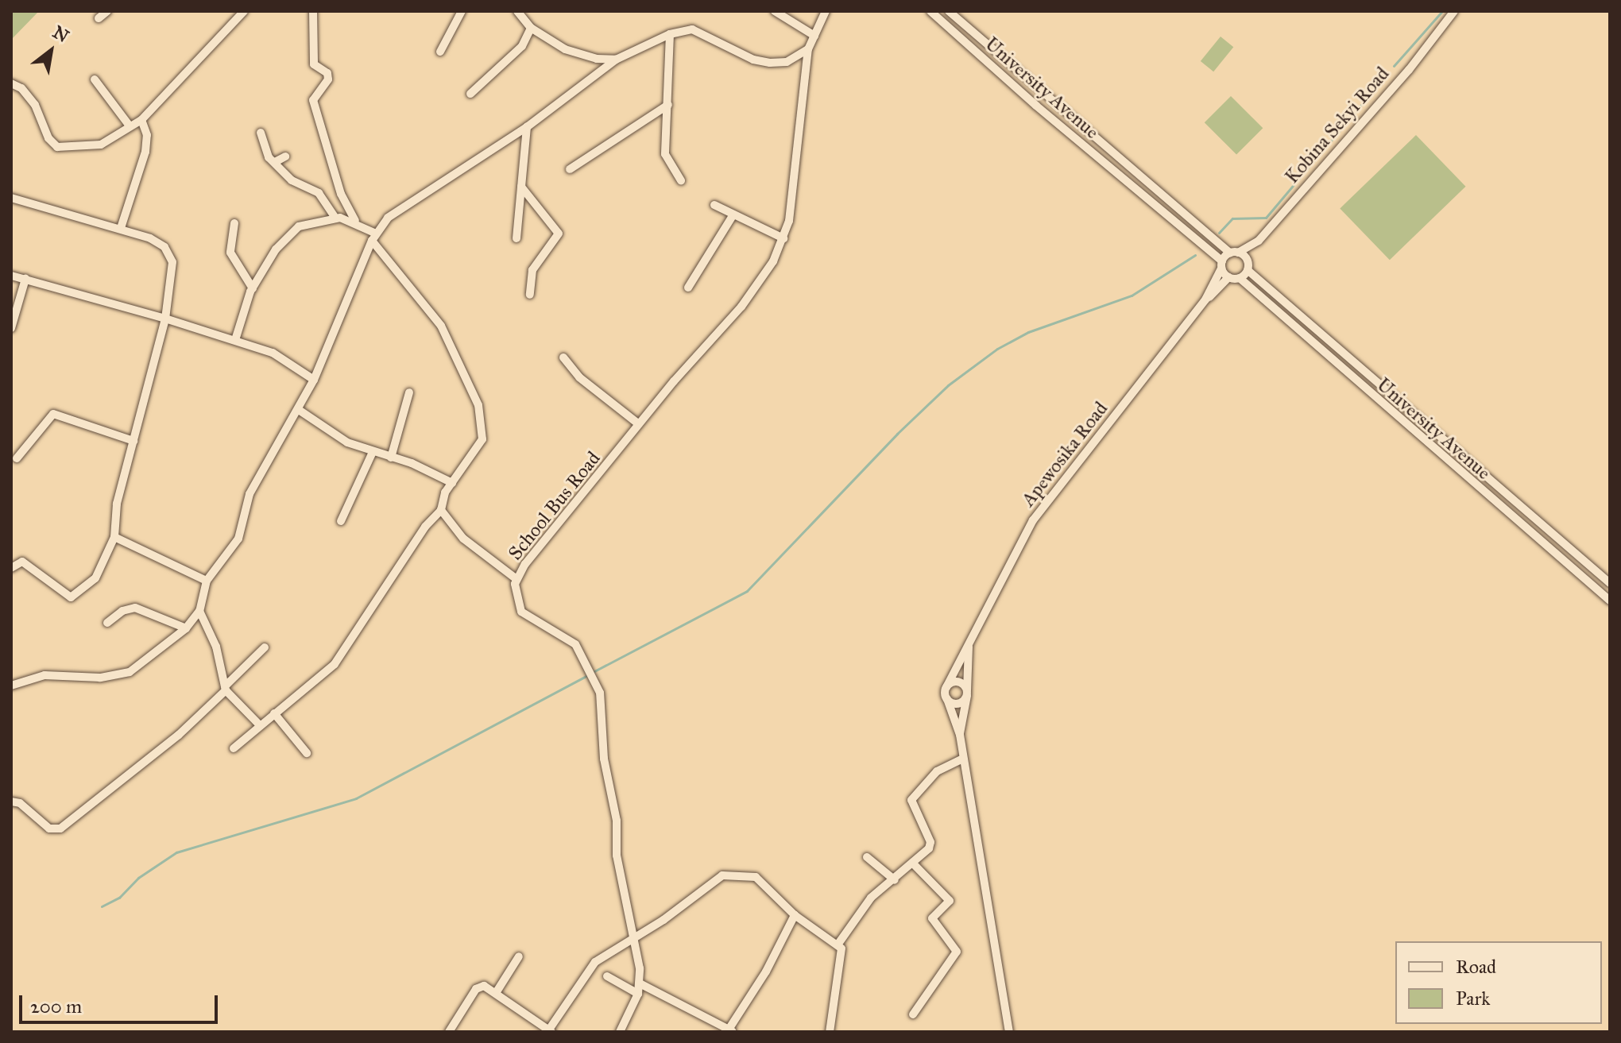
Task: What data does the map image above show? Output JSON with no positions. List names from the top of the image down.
{
  "streets": {
    "street": [
      "University Avenue",
      "Kobina Sekyi Road",
      "Apewosika Road",
      "School Bus Road"
    ]
  },
  "crossings": [
    ["University Avenue", "Kobina Sekyi Road"]
  ],
  "legend": ["Road", "Park"],
  "scale_bar": "200 m",
  "north": "top right"
}
